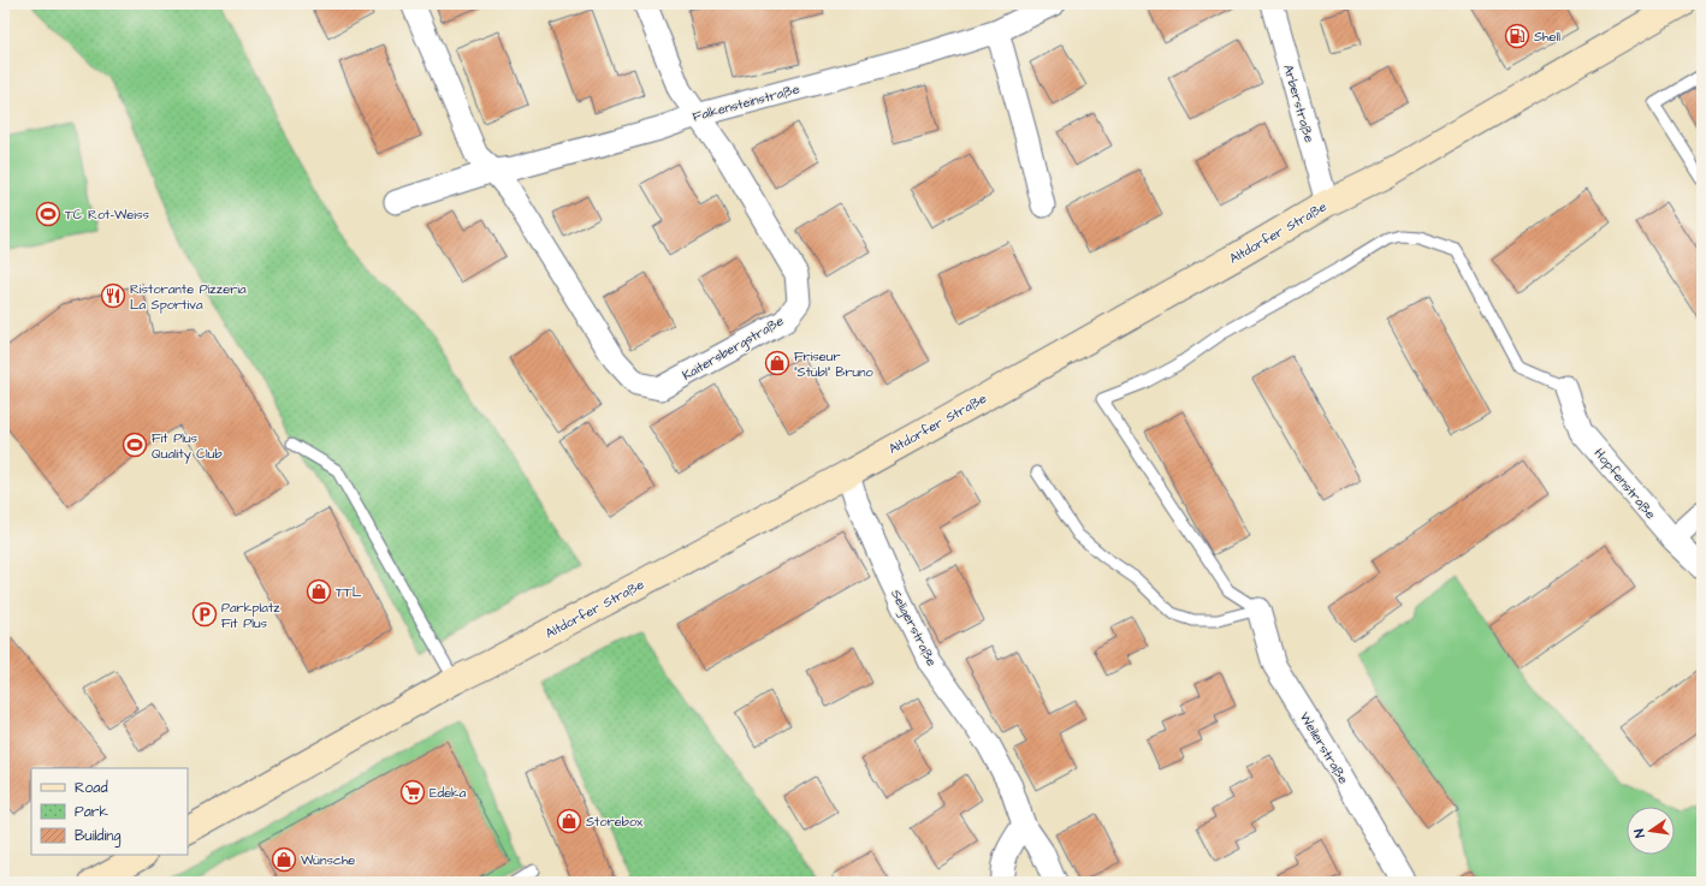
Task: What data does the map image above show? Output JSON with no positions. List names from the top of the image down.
{
  "streets": {
    "main road": ["Altdorfer Straße"],
    "street": [
      "Falkensteinstraße",
      "Arberstraße",
      "Kaitersbergstraße",
      "Hopfenstraße",
      "Seligerstraße",
      "Weilerstraße"
    ]
  },
  "crossings": [
    ["Falkensteinstraße", "Kaitersbergstraße"],
    ["Arberstraße", "Altdorfer Straße"],
    ["Altdorfer Straße", "Seligerstraße"]
  ],
  "places": {
    "fuel station": ["Shell"],
    "sports": ["TC Rot-Weiss", "Fit Plus Quality Club"],
    "restaurant": ["Ristorante Pizzeria La Sportiva"],
    "shop": [
      "Friseur \"Stübl\" Bruno",
      "TTL",
      "Storebox",
      "Wünsche"
    ],
    "parking": ["Parkplatz Fit Plus"],
    "supermarket": ["Edeka"]
  },
  "legend": ["Road", "Park", "Building"],
  "north": "left"
}
